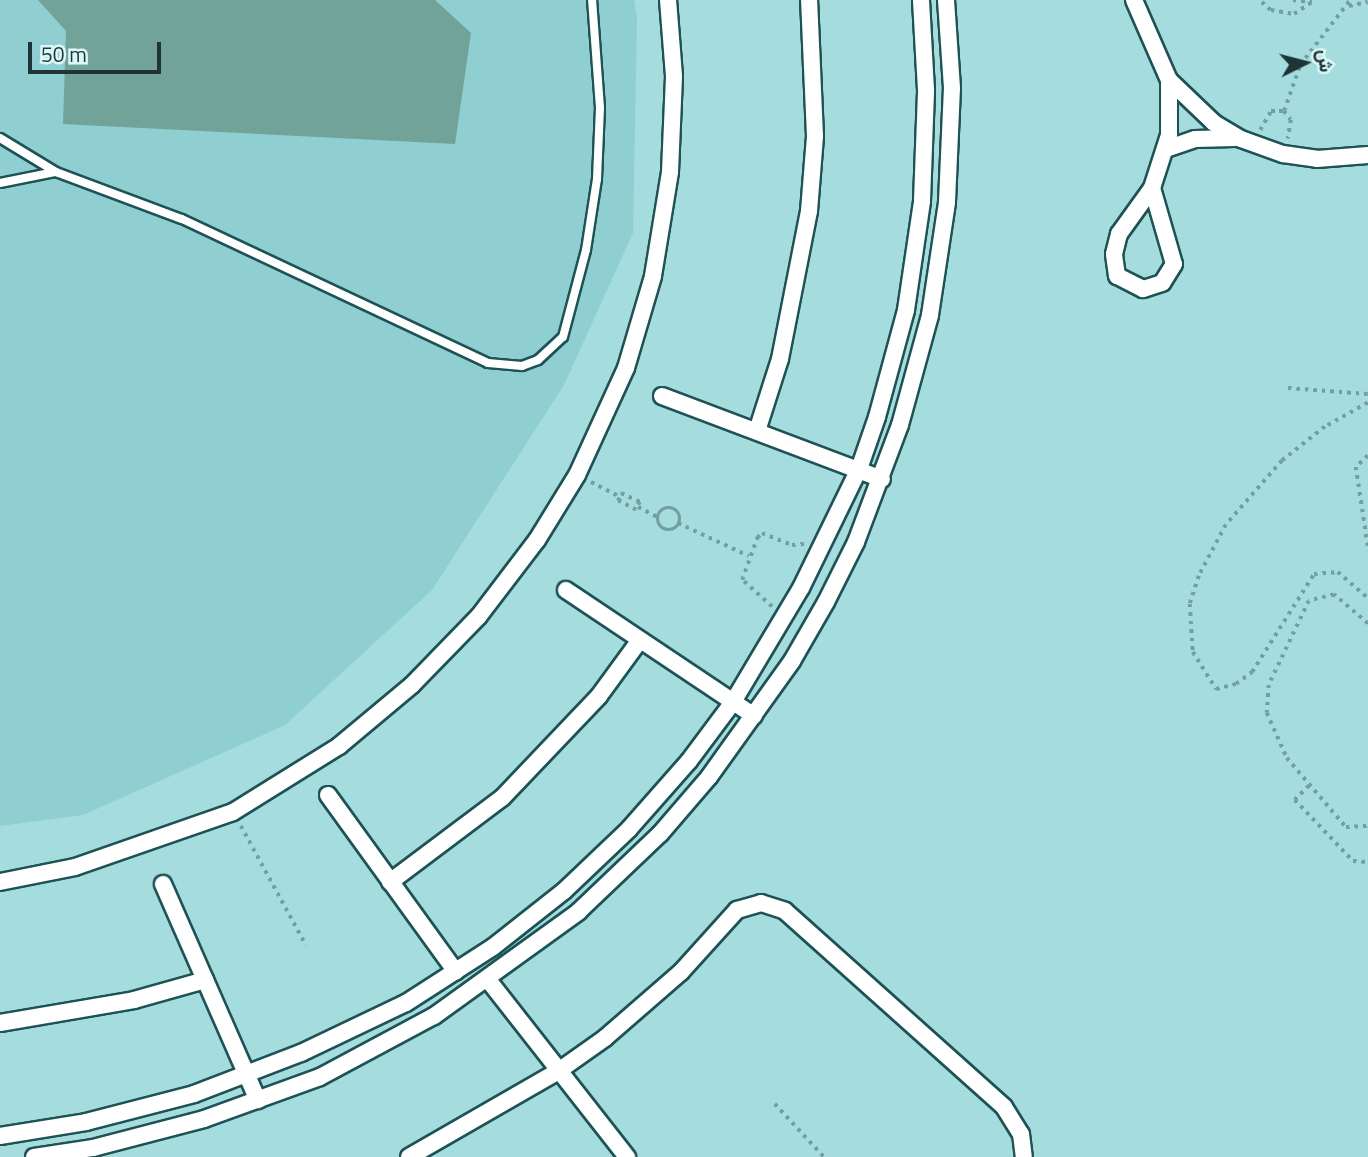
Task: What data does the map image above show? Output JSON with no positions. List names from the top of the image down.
{
  "scale_bar": "50 m",
  "north": "right"
}
